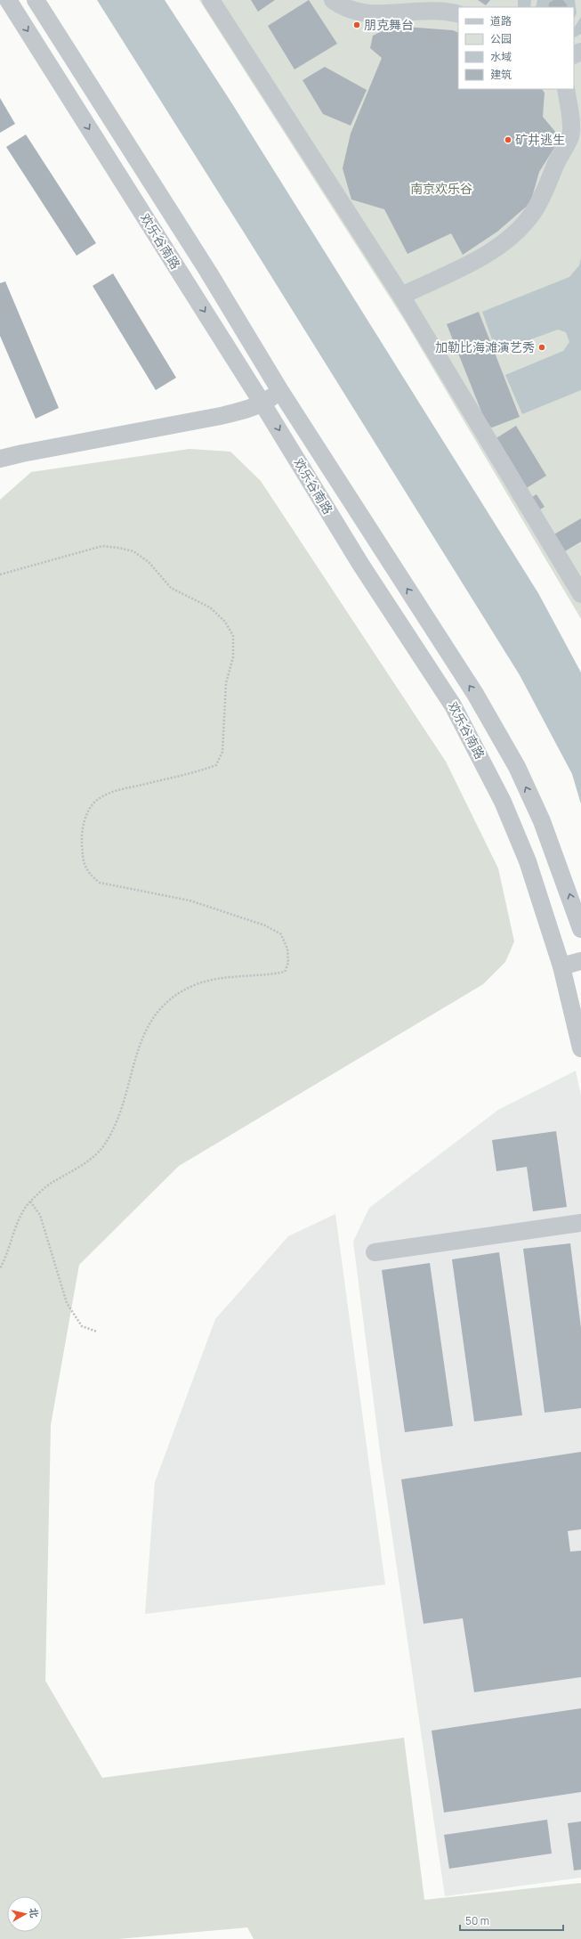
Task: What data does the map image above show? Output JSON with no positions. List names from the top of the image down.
{
  "streets": {
    "street": ["欢乐谷南路"]
  },
  "parks": ["南京欢乐谷"],
  "places": ["朋克舞台", "矿井逃生", "加勒比海滩演艺秀"],
  "legend": [
    "道路",
    "公园",
    "水域",
    "建筑"
  ],
  "scale_bar": "50 m",
  "north": "right"
}
